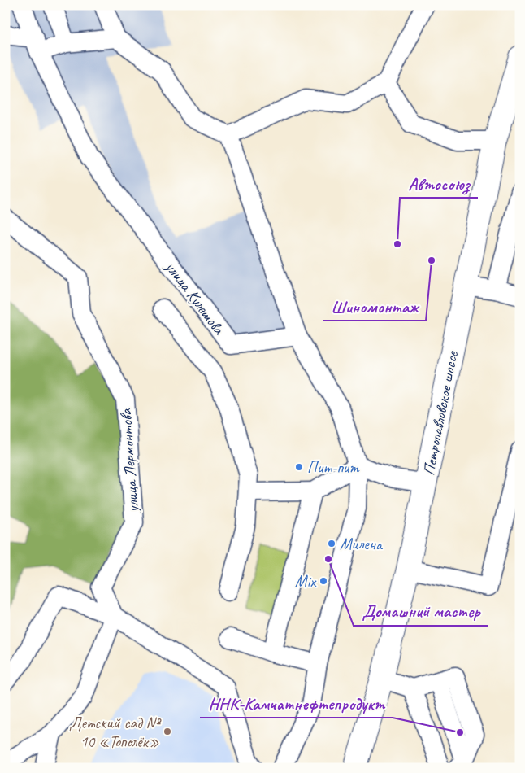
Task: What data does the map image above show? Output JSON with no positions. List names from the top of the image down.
{
  "streets": {
    "main road": ["Петропавловское шоссе"],
    "street": ["улица Кулешова", "улица Лермонтова"]
  },
  "places": [
    "Автосоюз",
    "Шиномонтаж",
    "Пит-пит",
    "Милена",
    "Домашний мастер",
    "Mix",
    "Детский сад № 10 «Тополёк»",
    "ННК-Камчатнефтепродукт"
  ]
}
